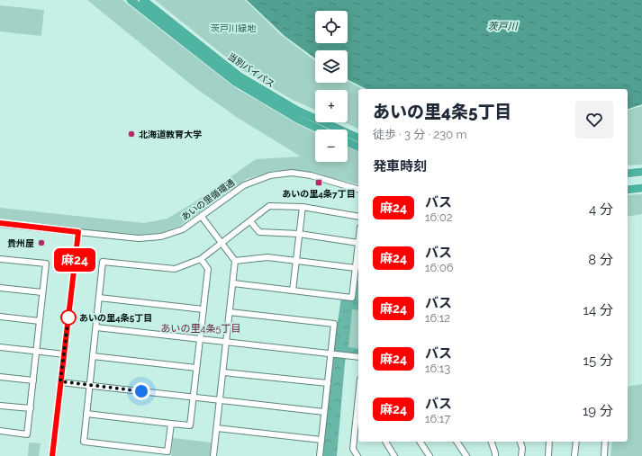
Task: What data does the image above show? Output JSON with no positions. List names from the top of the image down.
{
  "streets": {
    "highway": ["当別バイパス"],
    "street": ["あいの里循環通"]
  },
  "districts": ["あいの里4条5丁目"],
  "water": ["茨戸川"],
  "parks": ["茨戸川緑地"],
  "places": {
    "other": ["北海道教育大学", "貴州屋", "あいの里4条5丁目"],
    "transit": ["あいの里4条7丁目"]
  },
  "lines": ["bus line 麻24"],
  "page": {
    "on_map": "麻24",
    "map_buttons": ["+", "−"],
    "heading": [
      ["あいの里4条5丁目", "徒歩 · 3 分 · 230 m"],
      "発車時刻"
    ],
    "list": [
      {
        "mark": "麻24",
        "name": "バス",
        "note": "16:02",
        "value": "4 分"
      },
      {
        "mark": "麻24",
        "name": "バス",
        "note": "16:06",
        "value": "8 分"
      },
      {
        "mark": "麻24",
        "name": "バス",
        "note": "16:12",
        "value": "14 分"
      },
      {
        "mark": "麻24",
        "name": "バス",
        "note": "16:13",
        "value": "15 分"
      },
      {
        "mark": "麻24",
        "name": "バス",
        "note": "16:17",
        "value": "19 分"
      }
    ]
  }
}
